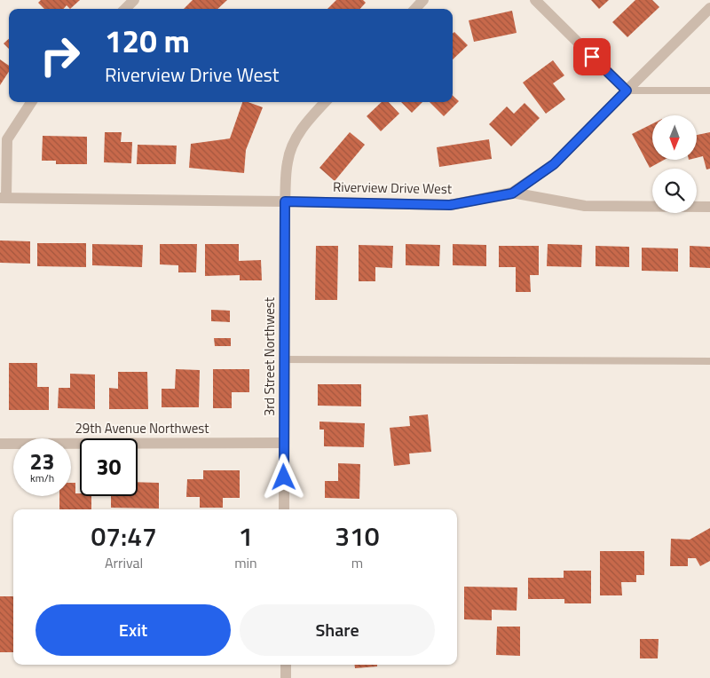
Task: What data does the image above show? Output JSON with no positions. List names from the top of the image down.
{
  "streets": {
    "street": ["Riverview Drive West", "3rd Street Northwest", "29th Avenue Northwest"]
  },
  "crossings": [
    ["Riverview Drive West", "3rd Street Northwest"],
    ["3rd Street Northwest", "29th Avenue Northwest"]
  ],
  "north": "bottom",
  "page": {
    "turn": ["120 m", "Riverview Drive West"],
    "speed": "23 km/h",
    "limit": "30",
    "eta": [
      "07:47",
      "Arrival",
      "1",
      "min",
      "310",
      "m"
    ],
    "buttons": ["Exit", "Share"]
  }
}
